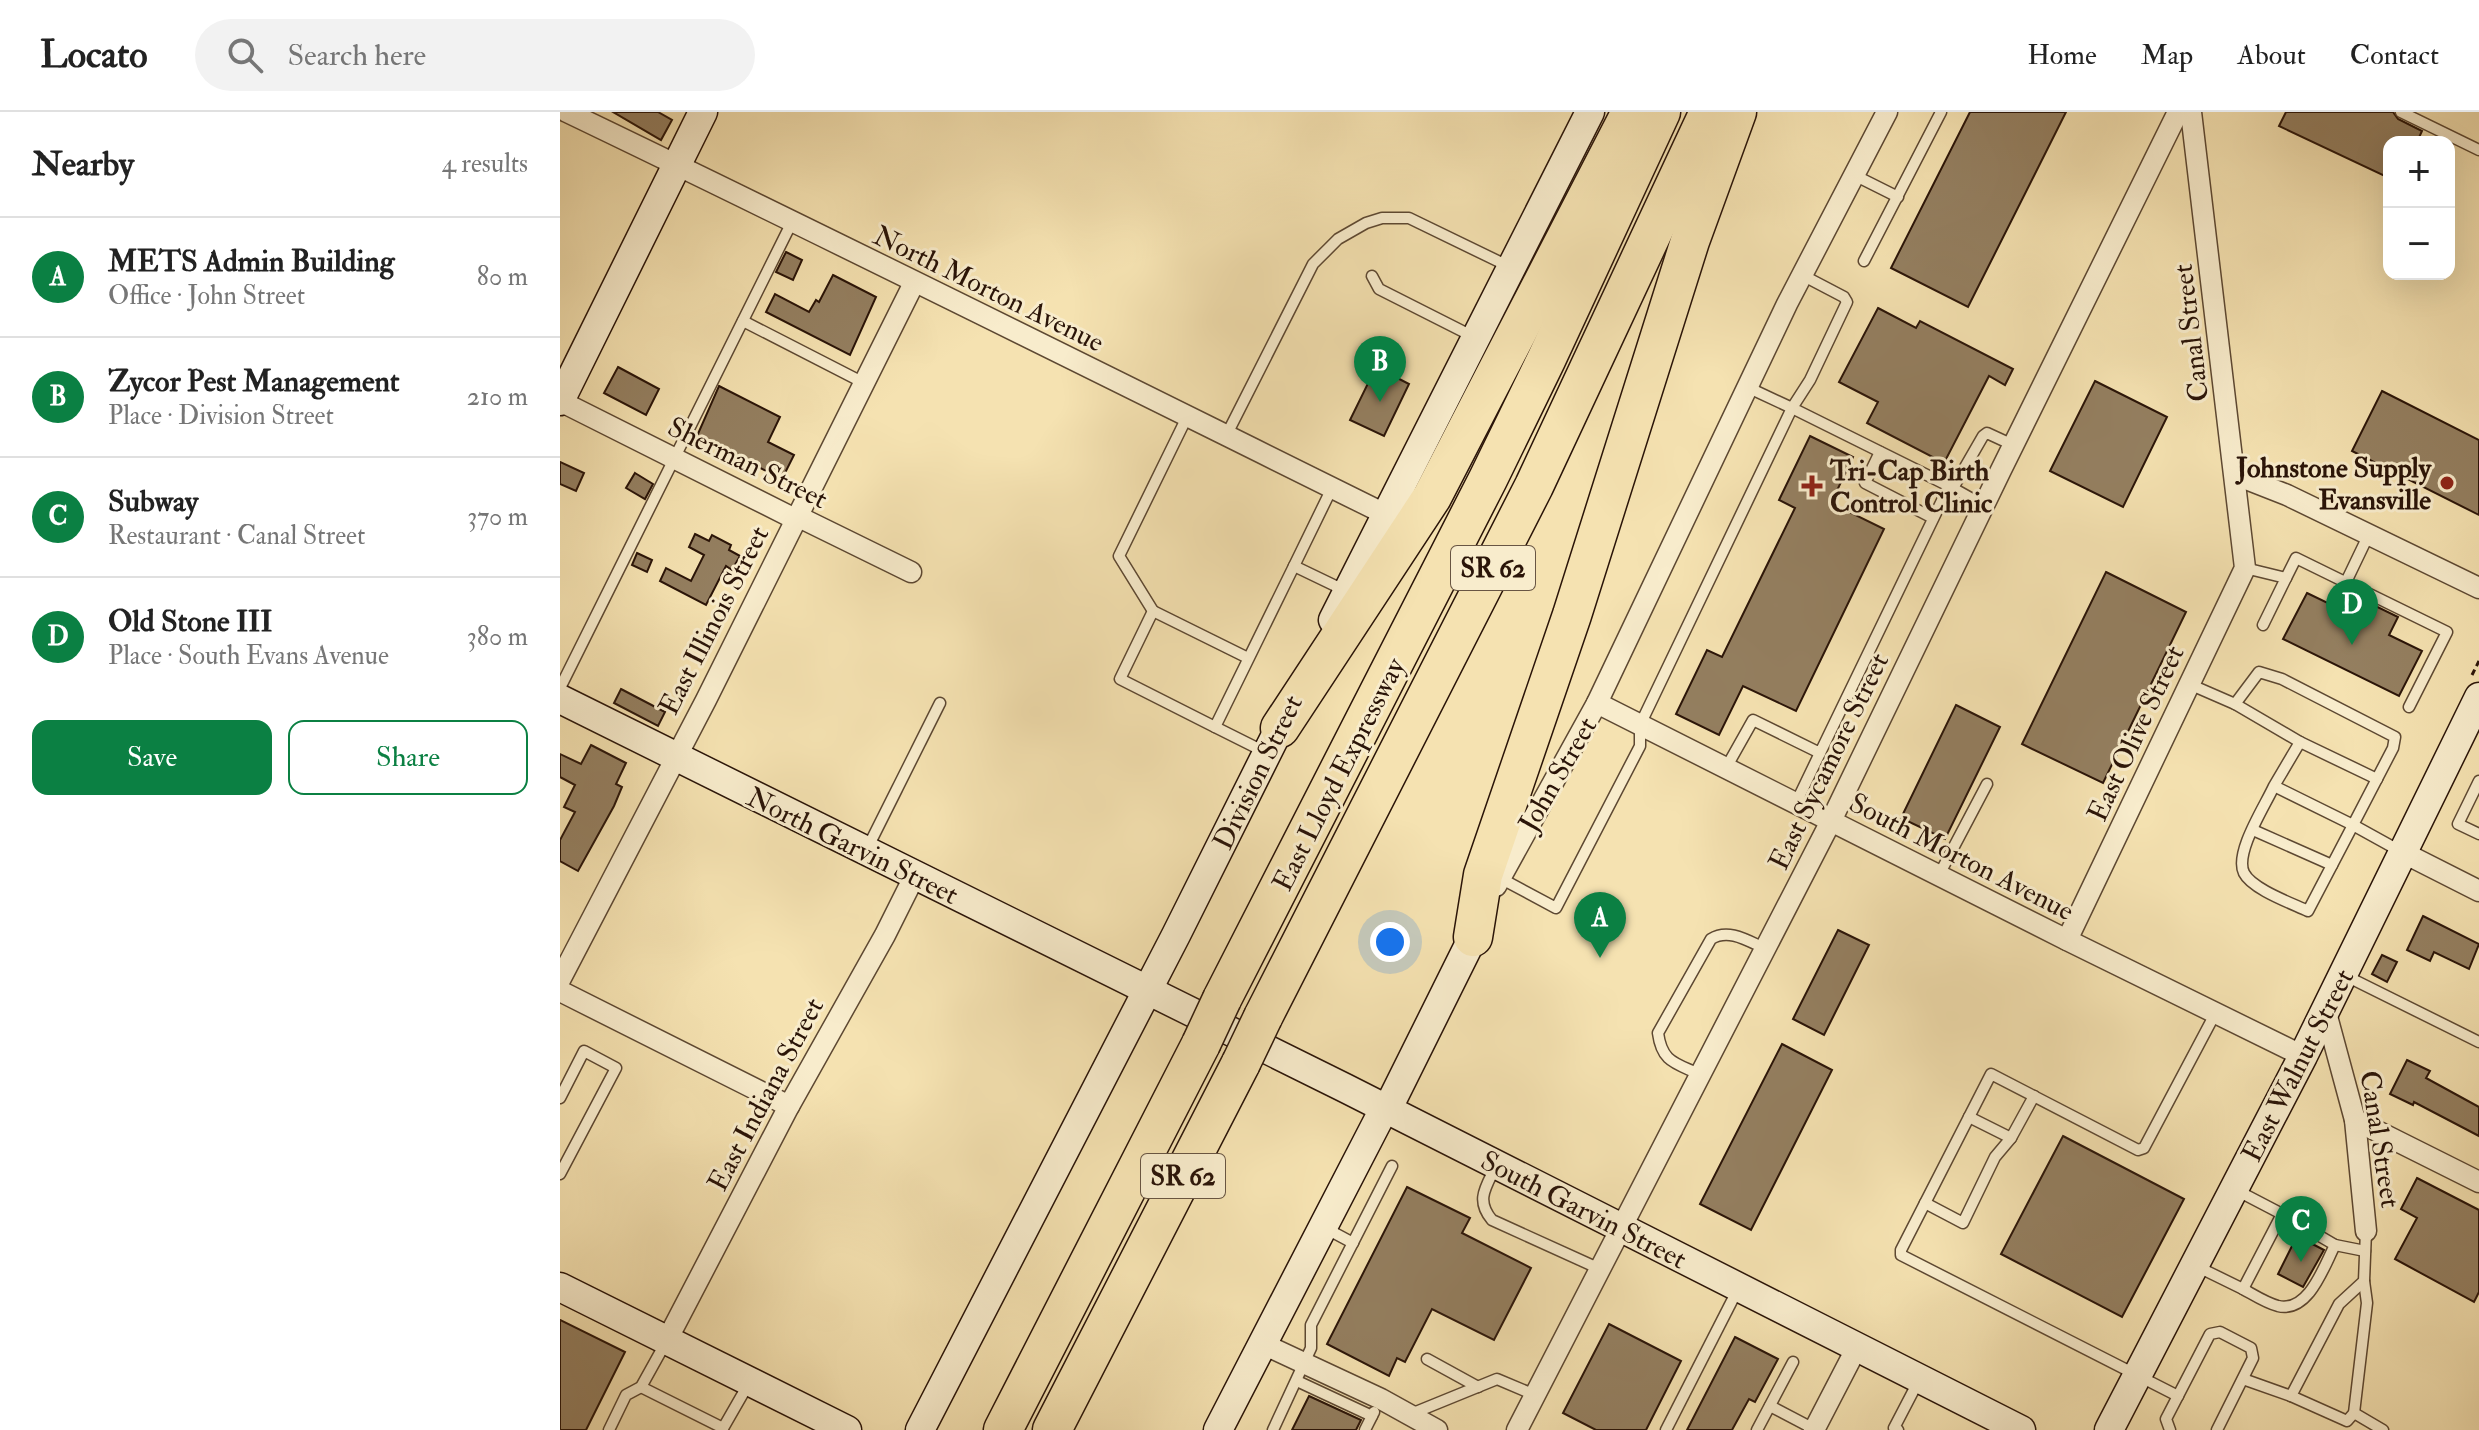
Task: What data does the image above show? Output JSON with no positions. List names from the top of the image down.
{
  "streets": {
    "highway": ["SR 62", "East Lloyd Expressway"],
    "main road": [
      "Division Street",
      "John Street",
      "North Garvin Street",
      "East Walnut Street",
      "South Garvin Street"
    ],
    "street": [
      "North Morton Avenue",
      "Canal Street",
      "Sherman Street",
      "East Illinois Street",
      "East Olive Street",
      "East Sycamore Street",
      "South Morton Avenue",
      "East Indiana Street"
    ]
  },
  "crossings": [
    ["North Morton Avenue", "East Illinois Street"],
    ["North Morton Avenue", "Division Street"],
    ["Canal Street", "East Olive Street"],
    ["Canal Street", "East Sycamore Street"],
    ["Canal Street", "East Walnut Street"],
    ["Sherman Street", "East Illinois Street"],
    ["East Illinois Street", "North Garvin Street"],
    ["East Olive Street", "South Morton Avenue"],
    ["East Sycamore Street", "South Morton Avenue"],
    ["East Sycamore Street", "South Garvin Street"],
    ["Division Street", "North Garvin Street"],
    ["Division Street", "South Garvin Street"],
    ["John Street", "South Morton Avenue"],
    ["John Street", "South Garvin Street"],
    ["North Garvin Street", "East Indiana Street"],
    ["North Garvin Street", "South Garvin Street"],
    ["South Morton Avenue", "East Walnut Street"]
  ],
  "places": {
    "other": ["Johnstone Supply Evansville"],
    "health": ["Tri-Cap Birth Control Clinic"]
  },
  "page": {
    "header": "Locato",
    "search": "Search here",
    "nav": [
      "Home",
      "Map",
      "About",
      "Contact"
    ],
    "heading": ["Nearby", "4 results"],
    "map_buttons": ["+", "−"],
    "list": [
      {
        "mark": "A",
        "name": "METS Admin Building",
        "note": "Office · John Street",
        "value": "80 m"
      },
      {
        "mark": "B",
        "name": "Zycor Pest Management",
        "note": "Place · Division Street",
        "value": "210 m"
      },
      {
        "mark": "C",
        "name": "Subway",
        "note": "Restaurant · Canal Street",
        "value": "370 m"
      },
      {
        "mark": "D",
        "name": "Old Stone III",
        "note": "Place · South Evans Avenue",
        "value": "380 m"
      }
    ],
    "pins": [
      "B",
      "D",
      "A",
      "C"
    ],
    "buttons": ["Save", "Share"]
  }
}
